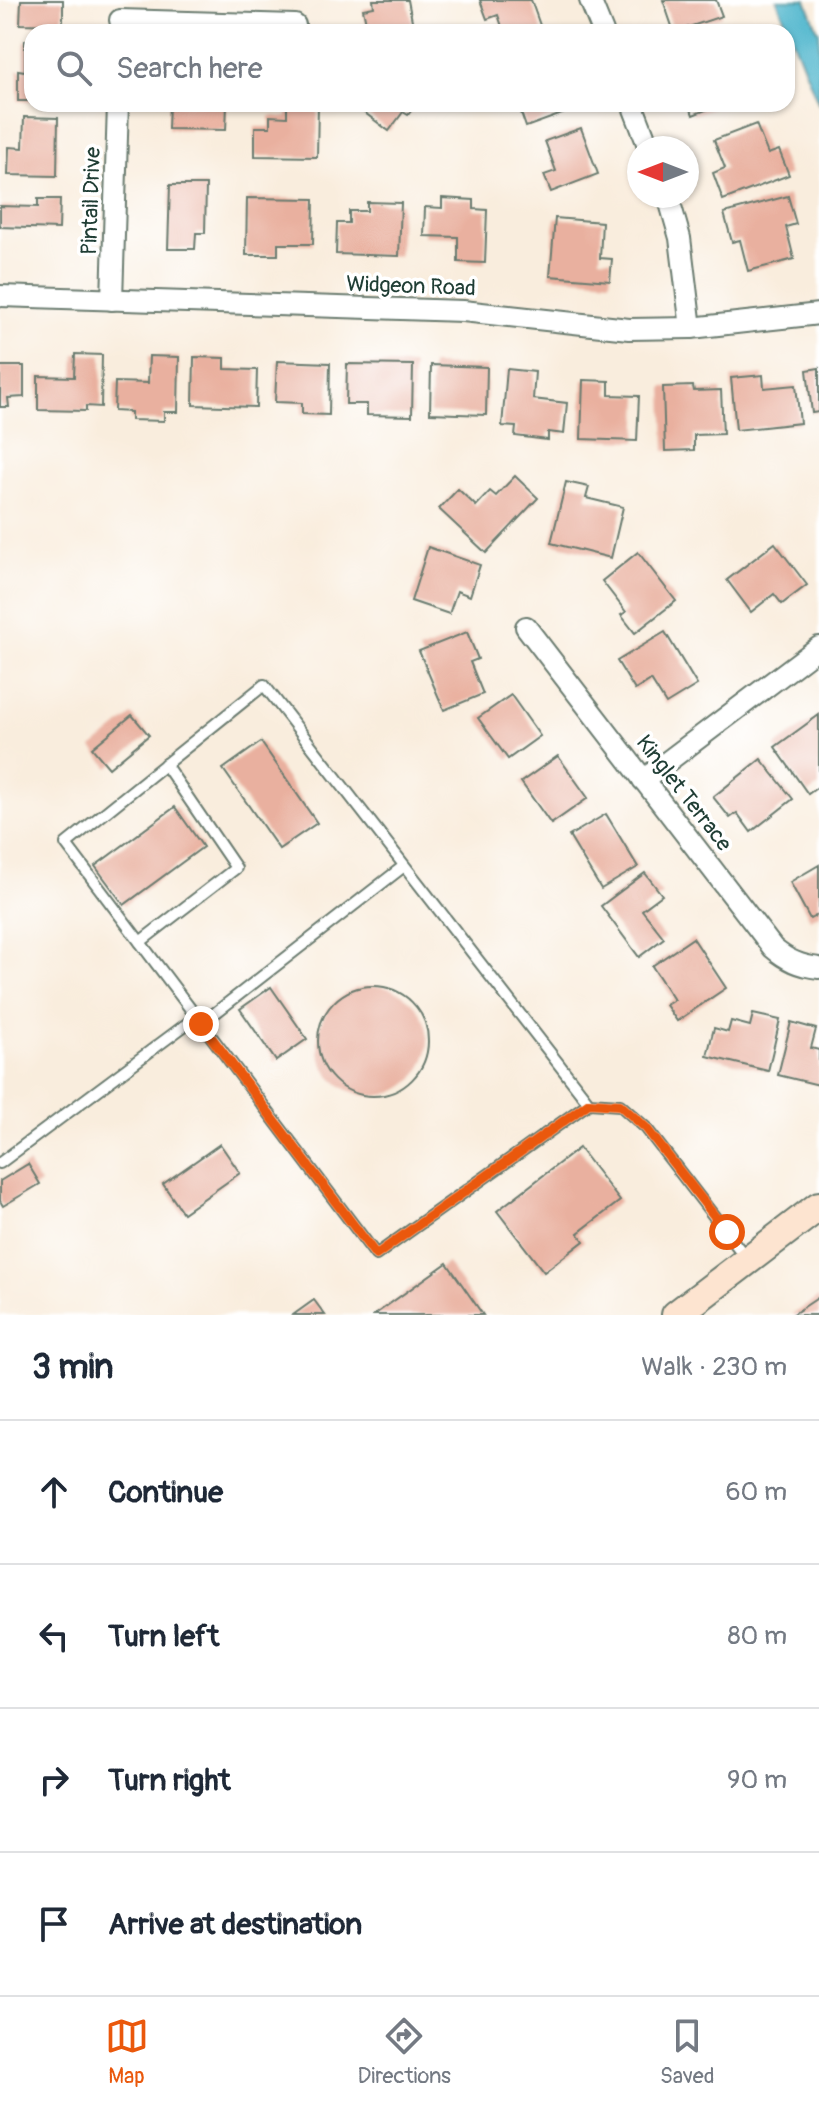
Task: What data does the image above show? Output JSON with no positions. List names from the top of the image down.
{
  "streets": {
    "street": ["Pintail Drive", "Widgeon Road", "Kinglet Terrace"]
  },
  "crossings": [
    ["Pintail Drive", "Widgeon Road"]
  ],
  "north": "left",
  "page": {
    "search": "Search here",
    "heading": ["3 min", "Walk · 230 m"],
    "list": [
      ["Continue", "60 m"],
      ["Turn left", "80 m"],
      ["Turn right", "90 m"],
      "Arrive at destination"
    ],
    "nav": ["Map", "Directions", "Saved"]
  }
}
